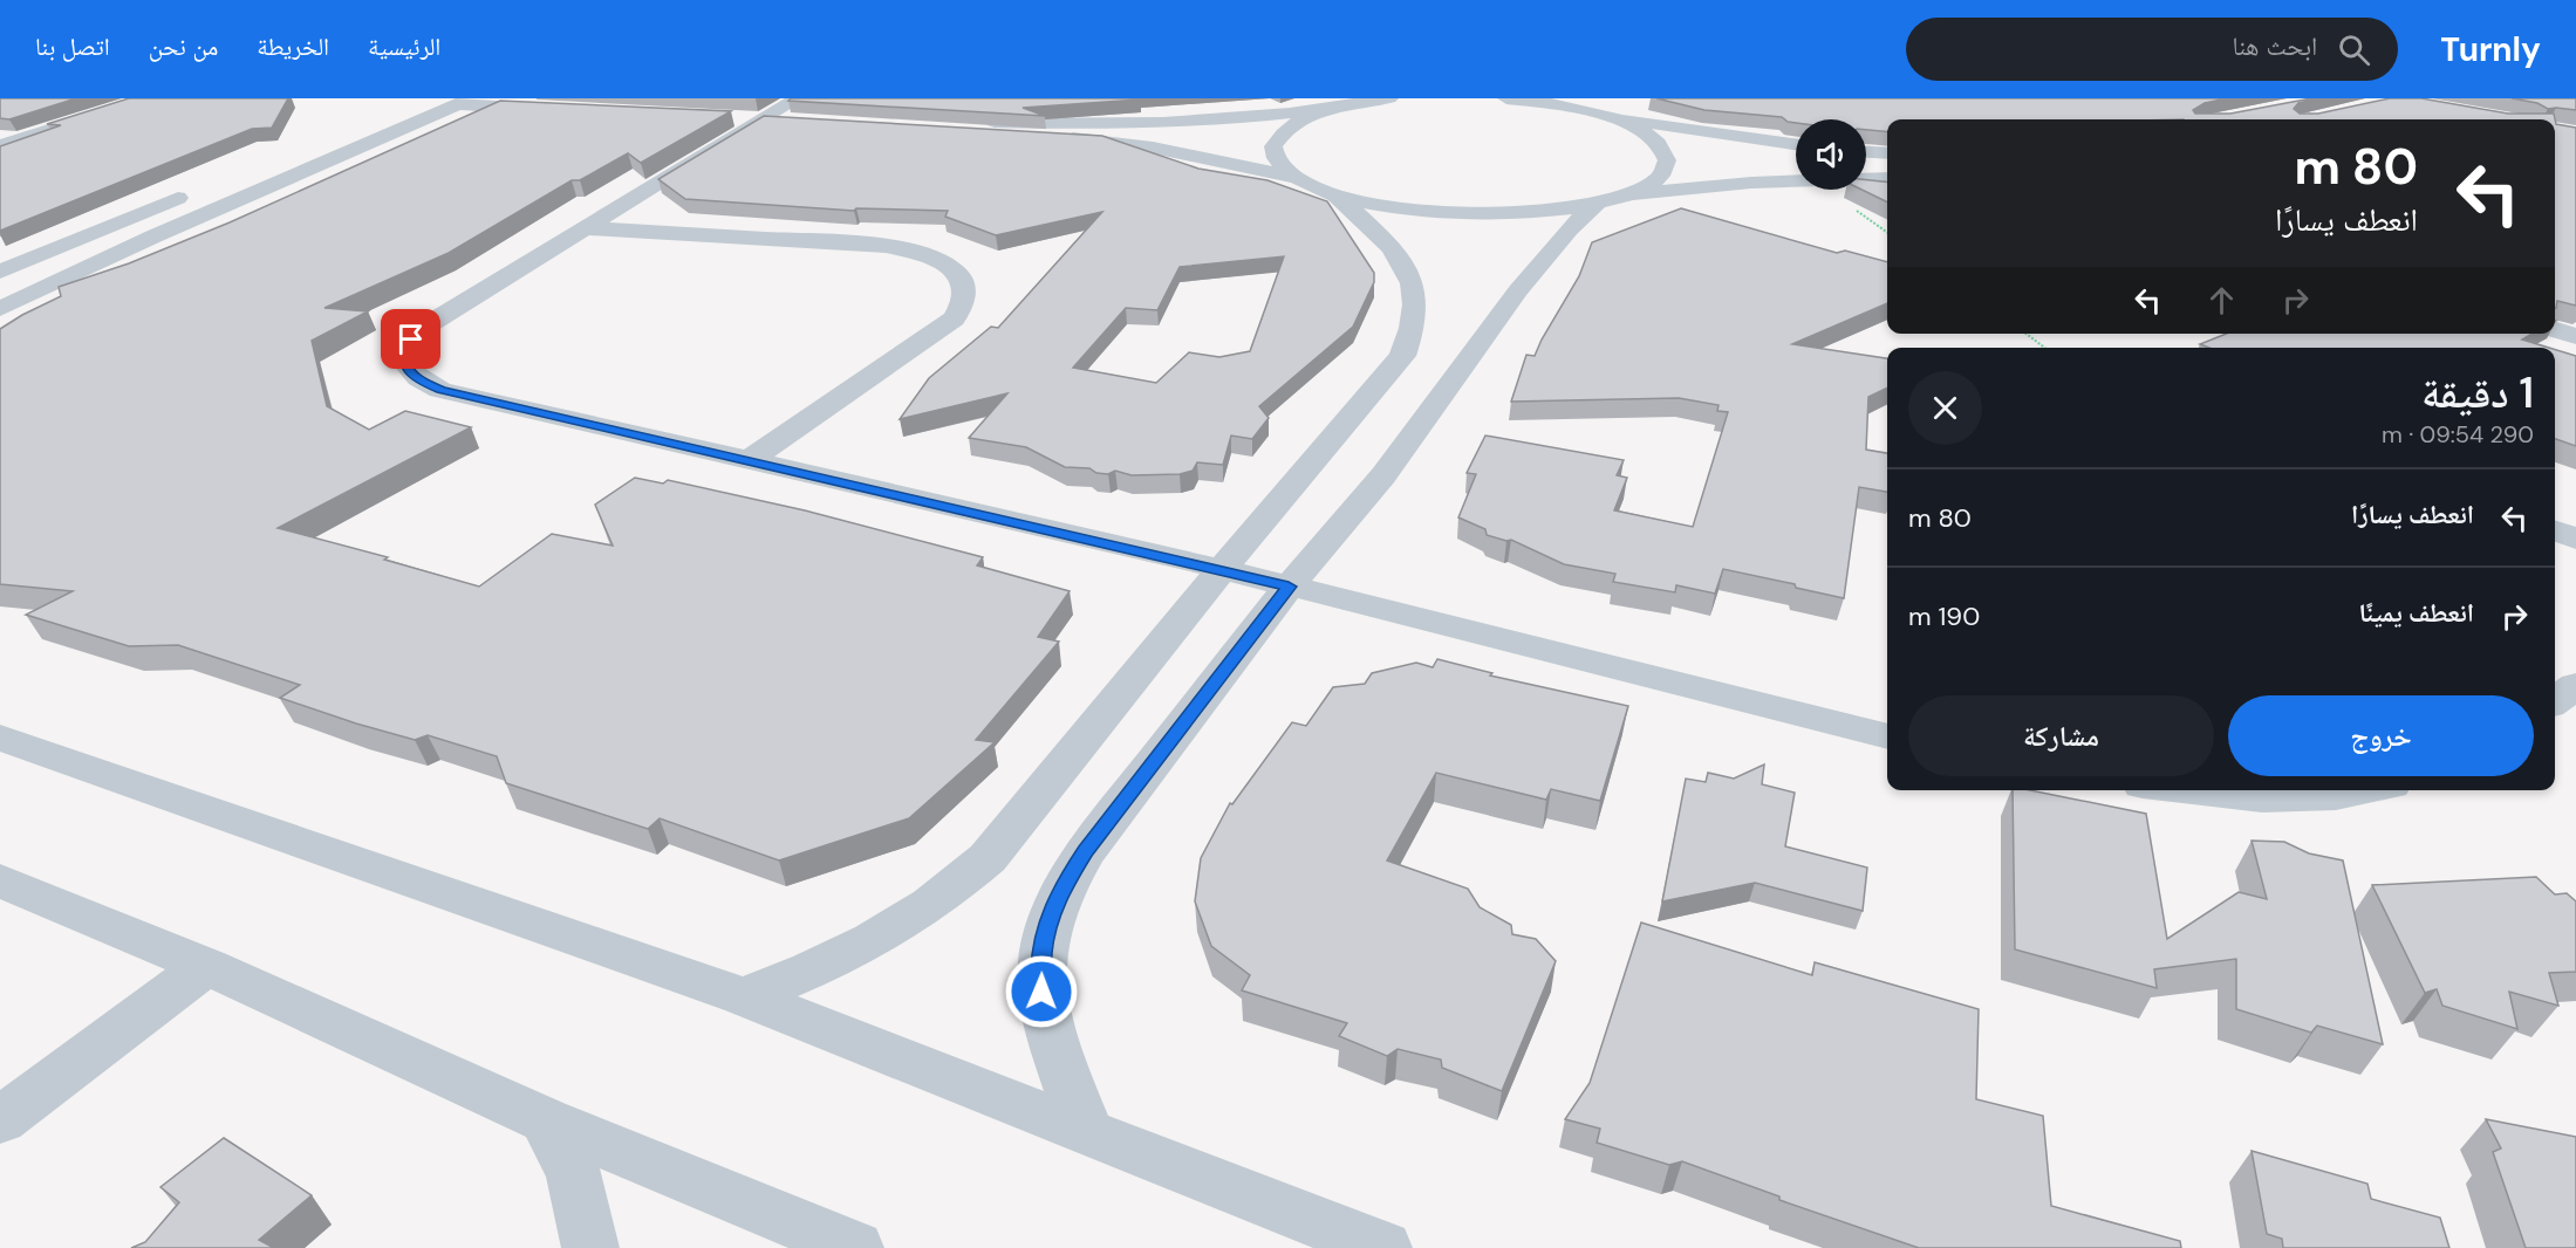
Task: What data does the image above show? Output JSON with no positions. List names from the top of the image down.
{
  "page": {
    "header": "Turnly",
    "search": "ابحث هنا",
    "nav": [
      "الرئيسية",
      "الخريطة",
      "من نحن",
      "اتصل بنا"
    ],
    "turn": ["80 m", "انعطف يسارًا"],
    "heading": ["1 دقيقة", "290 m · 09:54"],
    "list": [
      {
        "name": "انعطف يسارًا",
        "value": "80 m"
      },
      {
        "name": "انعطف يمينًا",
        "value": "190 m"
      }
    ],
    "buttons": ["خروج", "مشاركة"]
  }
}
